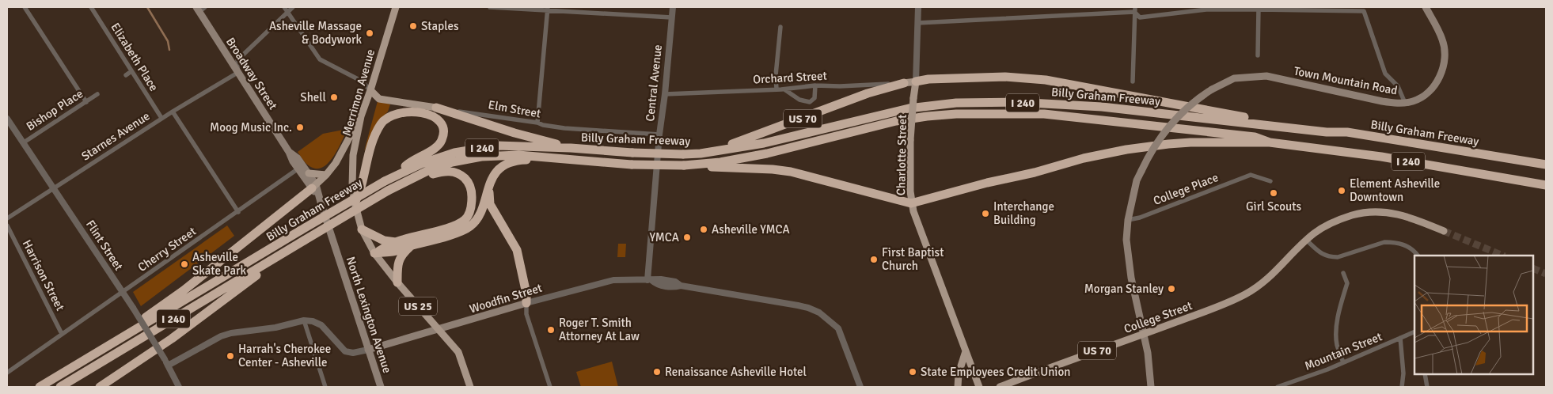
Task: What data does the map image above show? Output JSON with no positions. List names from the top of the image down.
{
  "streets": {
    "highway": ["Billy Graham Freeway", "I 240", "US 70"],
    "main road": [
      "Broadway Street",
      "Orchard Street",
      "Town Mountain Road",
      "Merrimon Avenue",
      "Elm Street",
      "Charlotte Street",
      "Woodfin Street",
      "US 25",
      "North Lexington Avenue",
      "College Street"
    ],
    "street": [
      "Elizabeth Place",
      "Central Avenue",
      "Bishop Place",
      "Starnes Avenue",
      "College Place",
      "Flint Street",
      "Cherry Street",
      "Harrison Street",
      "Mountain Street"
    ]
  },
  "crossings": [
    ["Elizabeth Place", "Starnes Avenue"],
    ["Broadway Street", "Starnes Avenue"],
    ["Broadway Street", "Cherry Street"],
    ["Broadway Street", "North Lexington Avenue"],
    ["Orchard Street", "Central Avenue"],
    ["Orchard Street", "US 70"],
    ["Orchard Street", "Charlotte Street"],
    ["Town Mountain Road", "College Place"],
    ["Town Mountain Road", "College Street"],
    ["Central Avenue", "Elm Street"],
    ["Central Avenue", "Woodfin Street"],
    ["Merrimon Avenue", "Elm Street"],
    ["Merrimon Avenue", "US 25"],
    ["Billy Graham Freeway", "US 70"],
    ["Bishop Place", "Flint Street"],
    ["Starnes Avenue", "Flint Street"],
    ["Flint Street", "Cherry Street"],
    ["Cherry Street", "Harrison Street"],
    ["Woodfin Street", "US 25"],
    ["Woodfin Street", "North Lexington Avenue"]
  ],
  "places": [
    "Staples",
    "Asheville Massage & Bodywork",
    "Shell",
    "Moog Music Inc.",
    "Element Asheville Downtown",
    "Girl Scouts",
    "Interchange Building",
    "Asheville YMCA",
    "YMCA",
    "First Baptist Church",
    "Asheville Skate Park",
    "Morgan Stanley",
    "Roger T. Smith Attorney At Law",
    "Harrah's Cherokee Center - Asheville",
    "Renaissance Asheville Hotel",
    "State Employees Credit Union"
  ]
}
